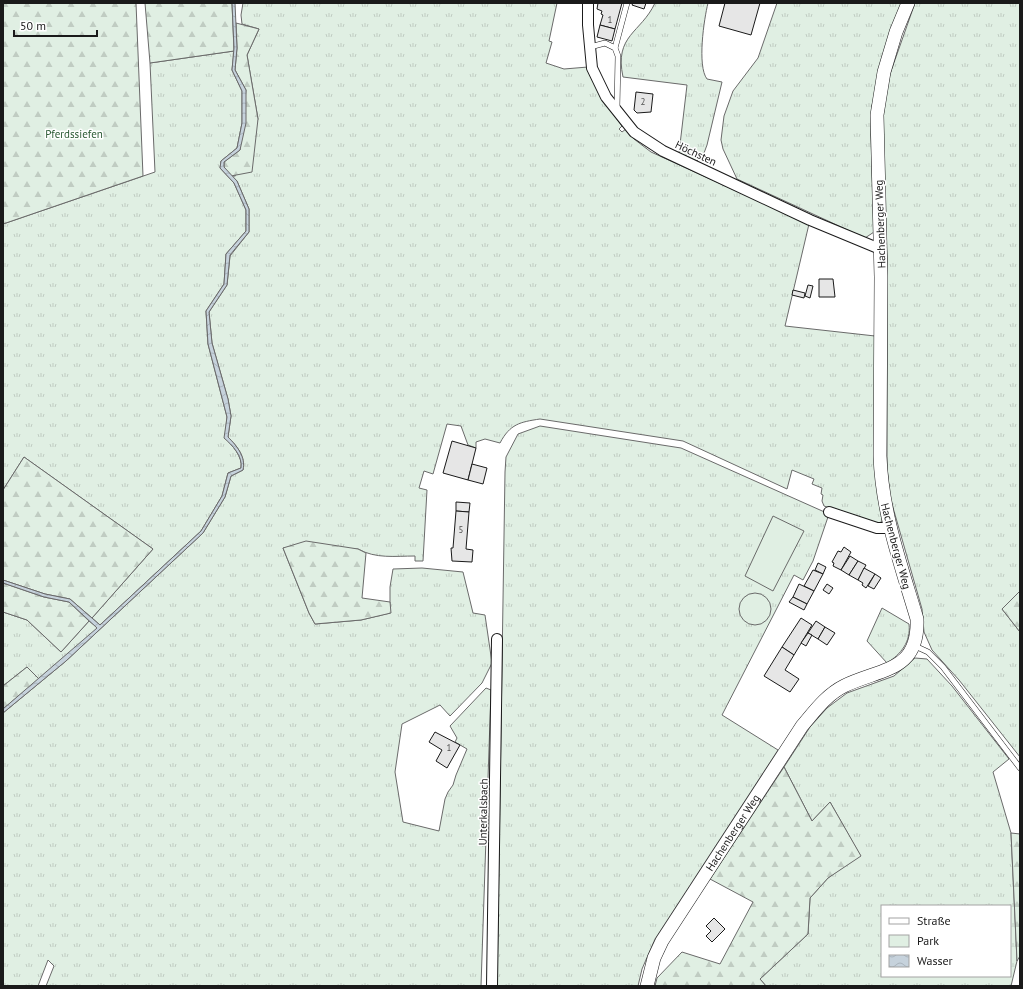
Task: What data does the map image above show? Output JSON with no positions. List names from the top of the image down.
{
  "streets": {
    "street": ["Höchsten", "Hachenberger Weg", "Unterkalsbach"]
  },
  "crossings": [
    ["Höchsten", "Hachenberger Weg"]
  ],
  "parks": ["Pferdssiefen"],
  "house_numbers": [
    "1",
    "2",
    "5",
    "1"
  ],
  "legend": ["Straße", "Park", "Wasser"],
  "scale_bar": "50 m"
}
